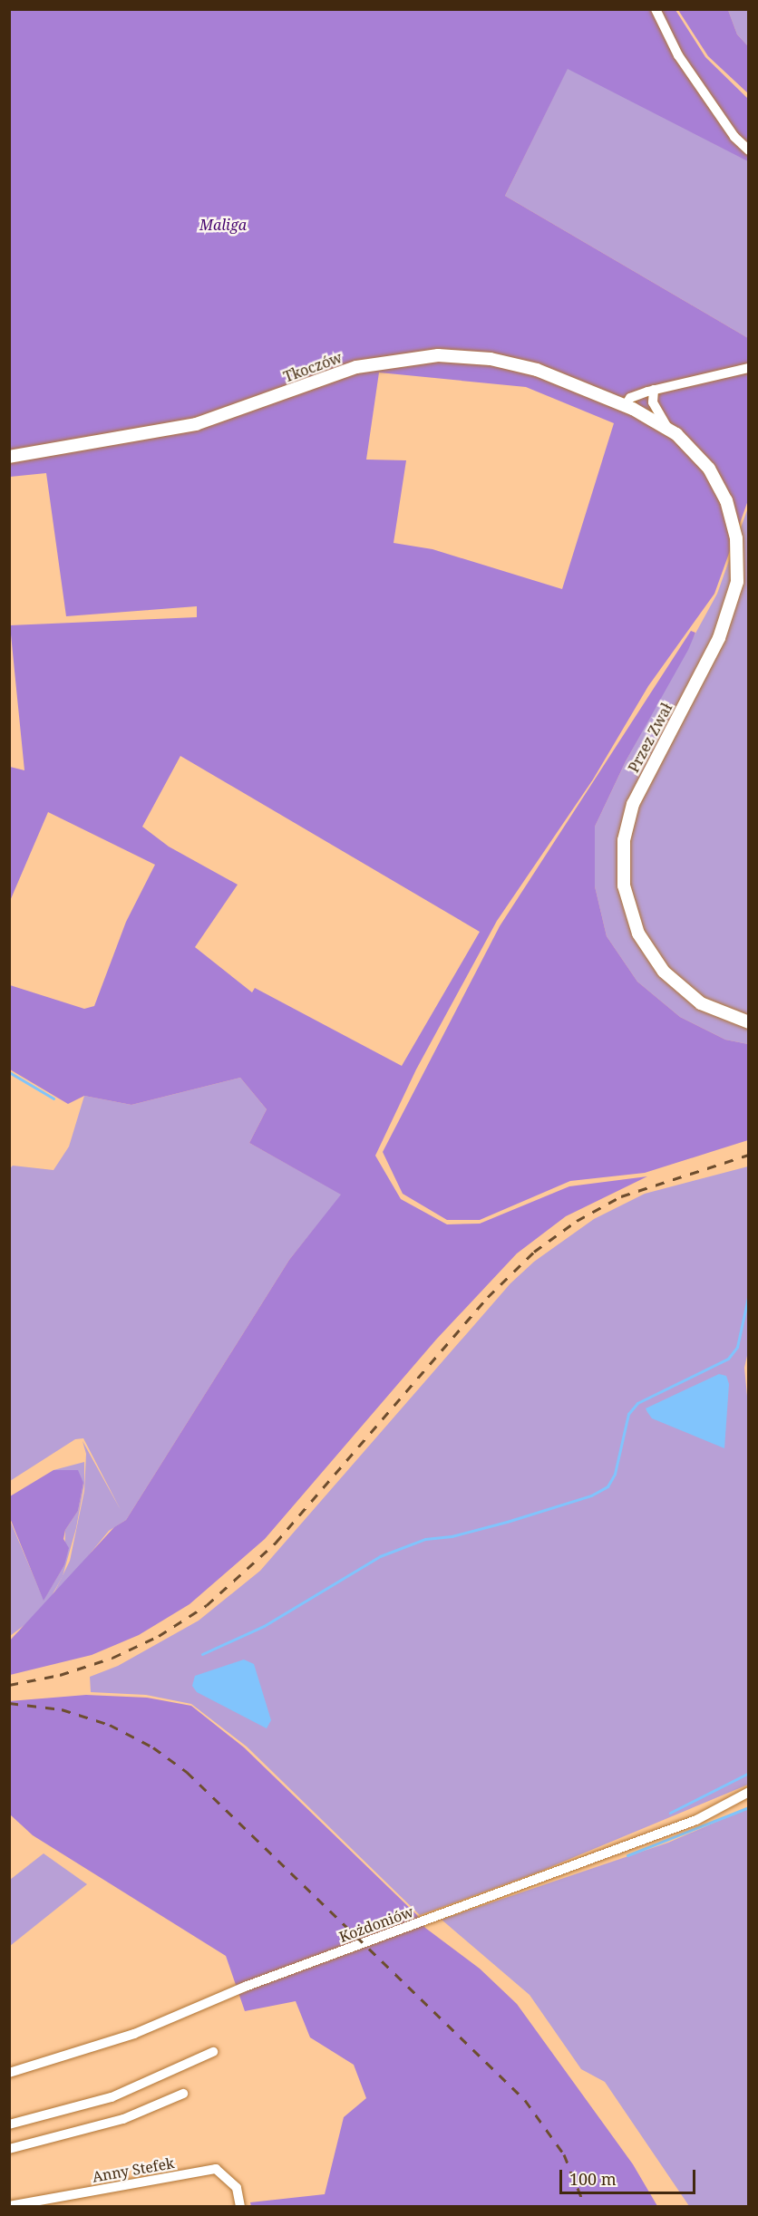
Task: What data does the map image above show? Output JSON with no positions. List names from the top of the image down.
{
  "streets": {
    "street": [
      "Tkoczów",
      "Przez Zwał",
      "Kożdoniów",
      "Anny Stefek"
    ]
  },
  "crossings": [
    ["Tkoczów", "Przez Zwał"]
  ],
  "parks": ["Maliga"],
  "scale_bar": "100 m"
}
